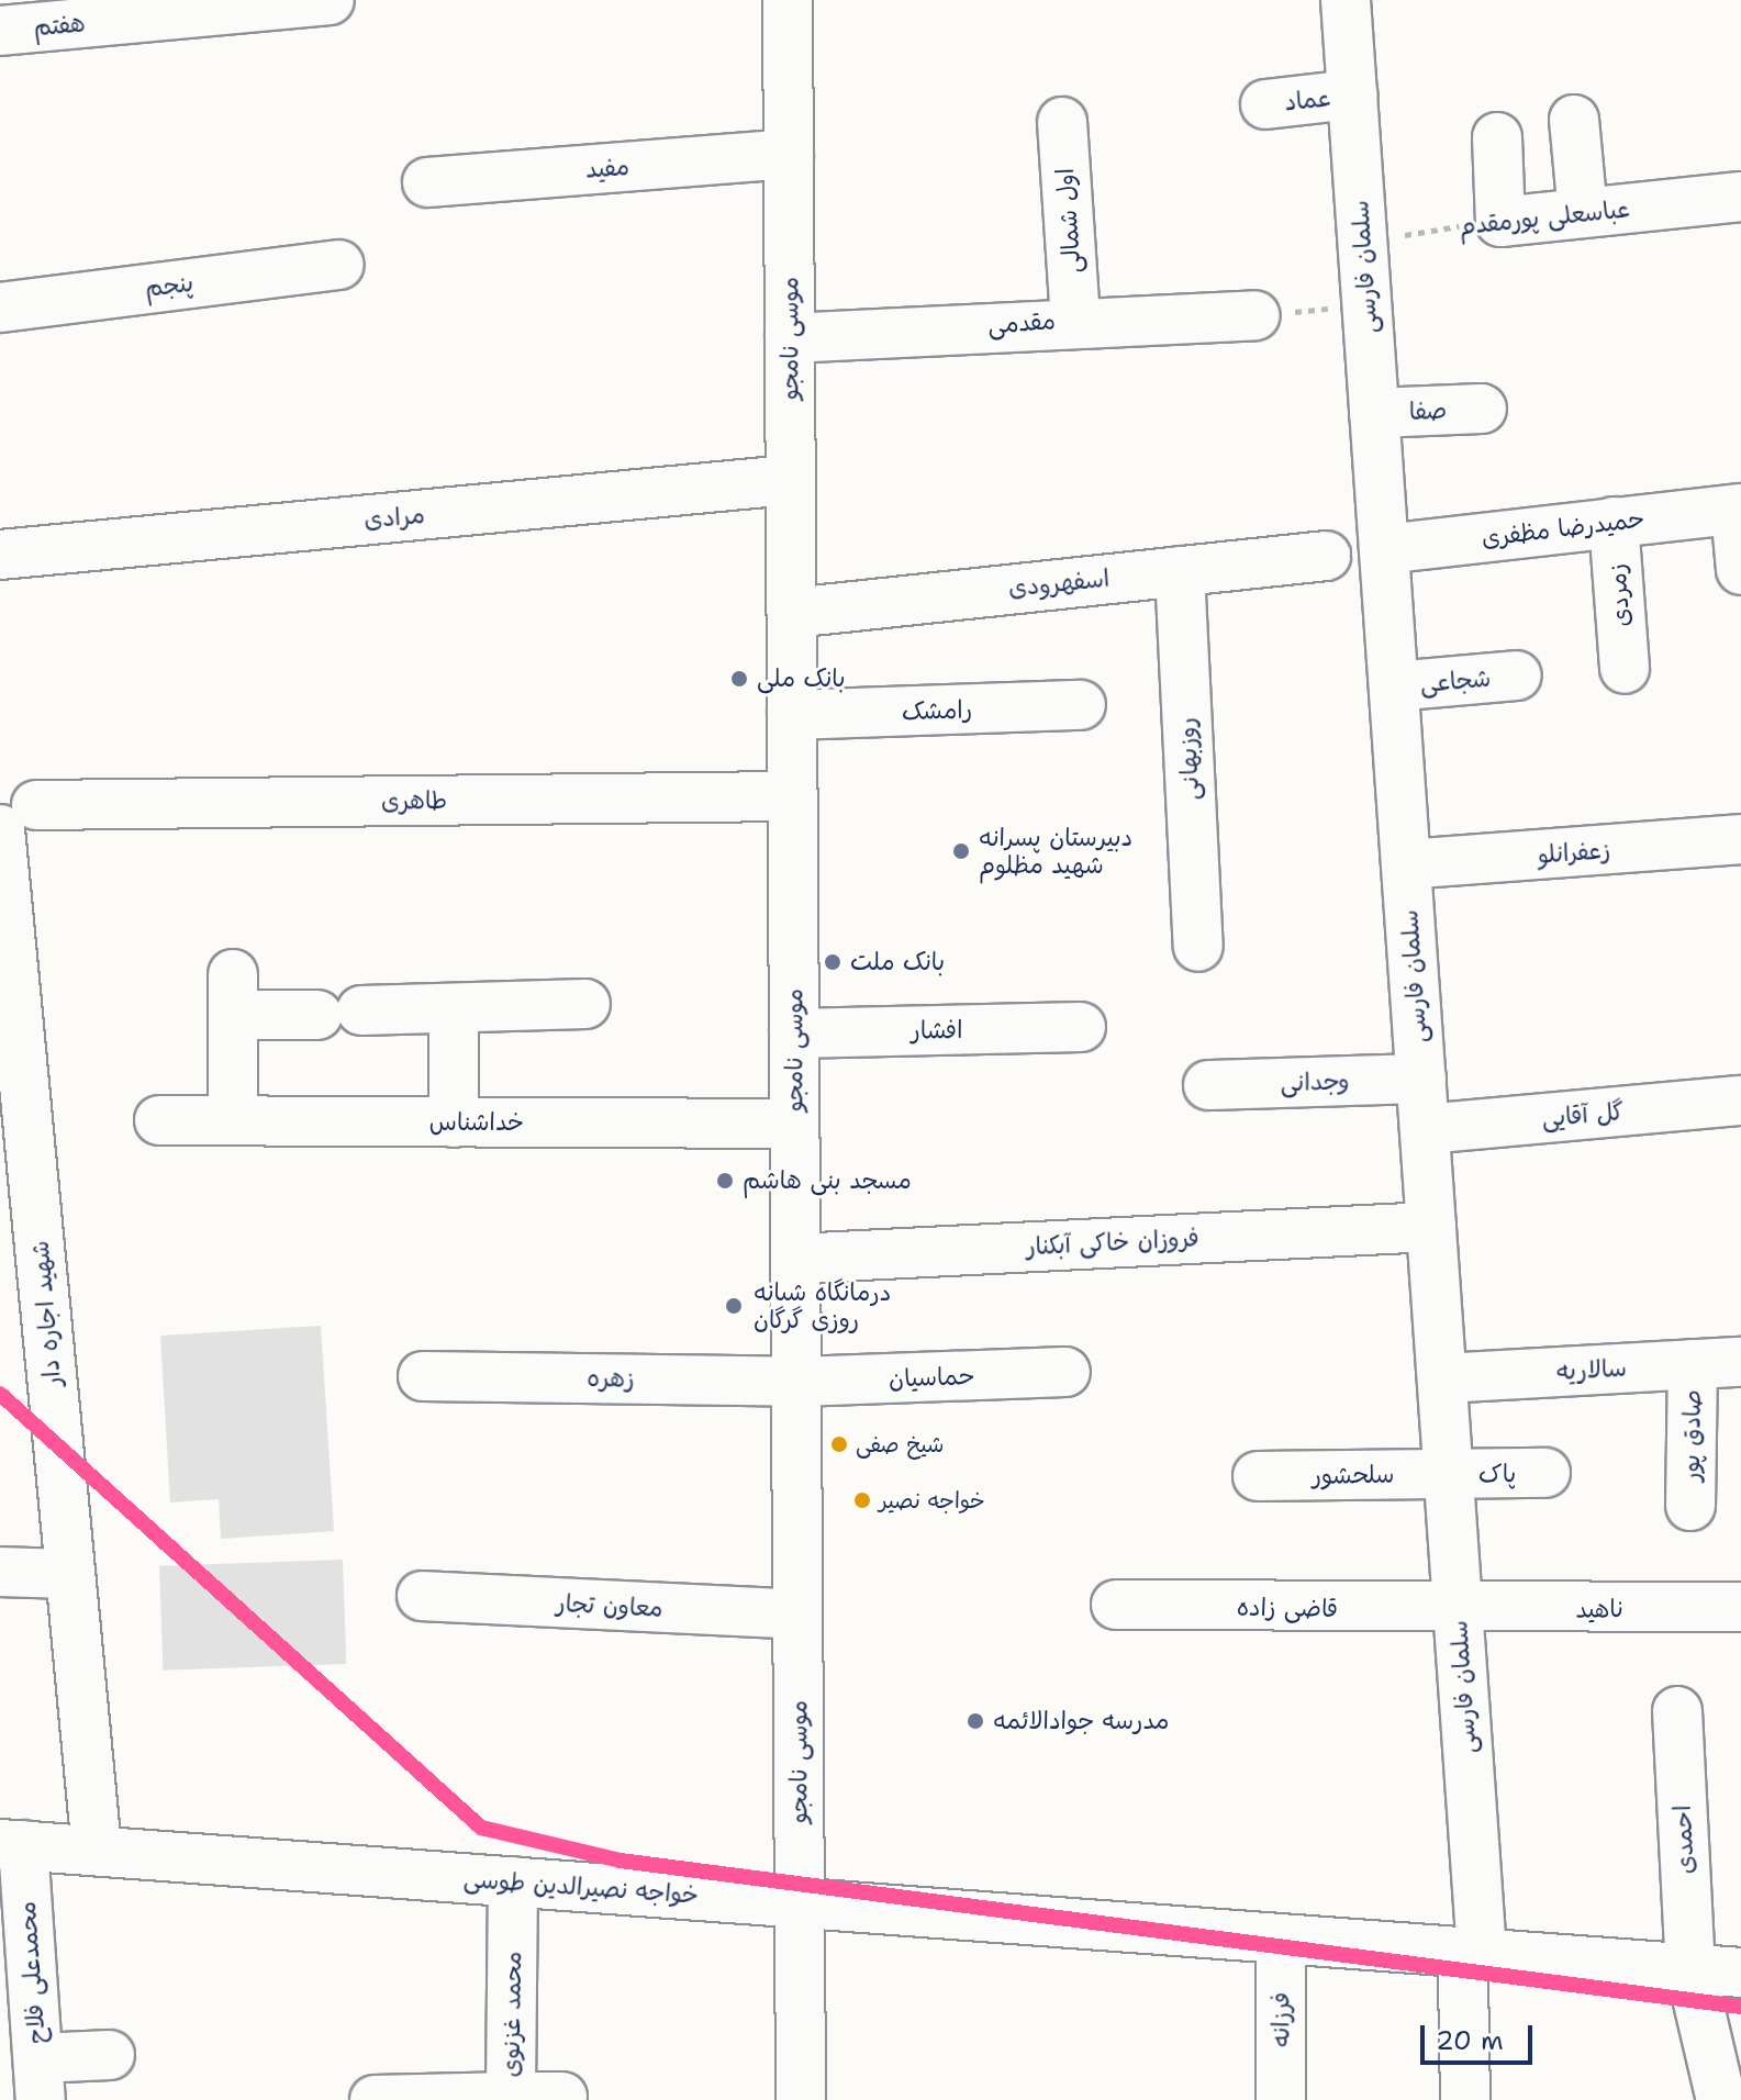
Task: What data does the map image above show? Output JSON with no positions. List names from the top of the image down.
{
  "streets": {
    "street": [
      "هفتم",
      "عماد",
      "مفید",
      "عباسعلی پورمقدم",
      "اول شمالی",
      "سلمان فارسی",
      "پنجم",
      "مقدمی",
      "موسی نامجو",
      "صفا",
      "مرادی",
      "حمیدرضا مظفری",
      "اسفهرودی",
      "زمردی",
      "شجاعی",
      "رامشک",
      "روزبهانی",
      "طاهری",
      "زعفرانلو",
      "افشار",
      "وجدانی",
      "گل آقایی",
      "خداشناس",
      "فروزان خاکی آبکنار",
      "شهید اجاره دار",
      "سالاریه",
      "حماسیان",
      "زهره",
      "صادق پور",
      "پاک",
      "سلحشور",
      "معاون تجار",
      "قاضی زاده",
      "ناهید",
      "احمدی",
      "خواجه نصیرالدین طوسی",
      "محمدعلی فلاح",
      "محمد غزنوی",
      "فرزانه"
    ]
  },
  "crossings": [
    ["عماد", "سلمان فارسی"],
    ["مفید", "موسی نامجو"],
    ["عباسعلی پورمقدم", "سلمان فارسی"],
    ["اول شمالی", "مقدمی"],
    ["سلمان فارسی", "صفا"],
    ["سلمان فارسی", "حمیدرضا مظفری"],
    ["سلمان فارسی", "شجاعی"],
    ["سلمان فارسی", "زعفرانلو"],
    ["سلمان فارسی", "وجدانی"],
    ["سلمان فارسی", "گل آقایی"],
    ["سلمان فارسی", "فروزان خاکی آبکنار"],
    ["سلمان فارسی", "سالاریه"],
    ["سلمان فارسی", "پاک"],
    ["سلمان فارسی", "سلحشور"],
    ["سلمان فارسی", "قاضی زاده"],
    ["سلمان فارسی", "ناهید"],
    ["سلمان فارسی", "خواجه نصیرالدین طوسی"],
    ["مقدمی", "موسی نامجو"],
    ["موسی نامجو", "مرادی"],
    ["موسی نامجو", "اسفهرودی"],
    ["موسی نامجو", "رامشک"],
    ["موسی نامجو", "طاهری"],
    ["موسی نامجو", "افشار"],
    ["موسی نامجو", "خداشناس"],
    ["موسی نامجو", "فروزان خاکی آبکنار"],
    ["موسی نامجو", "حماسیان"],
    ["موسی نامجو", "زهره"],
    ["موسی نامجو", "معاون تجار"],
    ["موسی نامجو", "خواجه نصیرالدین طوسی"],
    ["حمیدرضا مظفری", "زمردی"],
    ["اسفهرودی", "روزبهانی"],
    ["طاهری", "شهید اجاره دار"],
    ["شهید اجاره دار", "خواجه نصیرالدین طوسی"],
    ["سالاریه", "صادق پور"],
    ["حماسیان", "زهره"],
    ["پاک", "سلحشور"],
    ["قاضی زاده", "ناهید"],
    ["احمدی", "خواجه نصیرالدین طوسی"],
    ["خواجه نصیرالدین طوسی", "محمدعلی فلاح"],
    ["خواجه نصیرالدین طوسی", "محمد غزنوی"],
    ["خواجه نصیرالدین طوسی", "فرزانه"]
  ],
  "places": [
    "بانک ملی",
    "دبیرستان پسرانه شهید مظلوم",
    "بانک ملت",
    "مسجد بنی هاشم",
    "درمانگاه شبانه روزی گرگان",
    "شیخ صفی",
    "خواجه نصیر",
    "مدرسه جوادالائمه"
  ],
  "scale_bar": "20 m"
}
